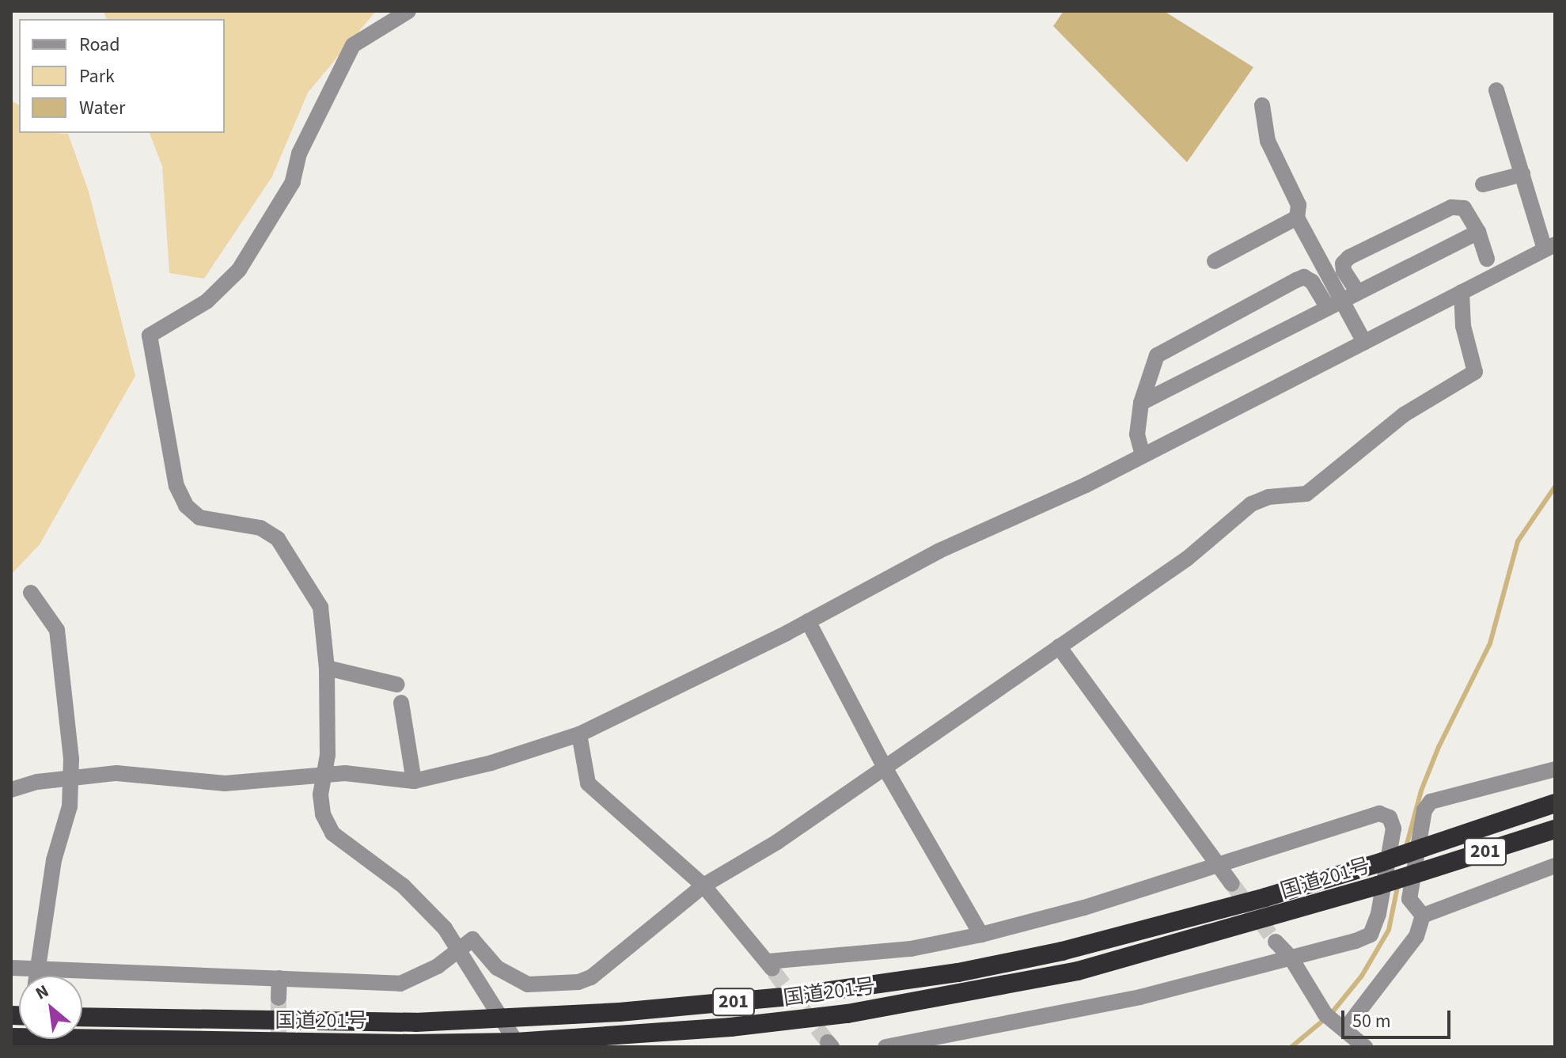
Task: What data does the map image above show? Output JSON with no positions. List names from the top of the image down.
{
  "streets": {
    "highway": ["201", "国道201号"]
  },
  "legend": ["Road", "Park", "Water"],
  "scale_bar": "50 m",
  "north": "top left"
}
